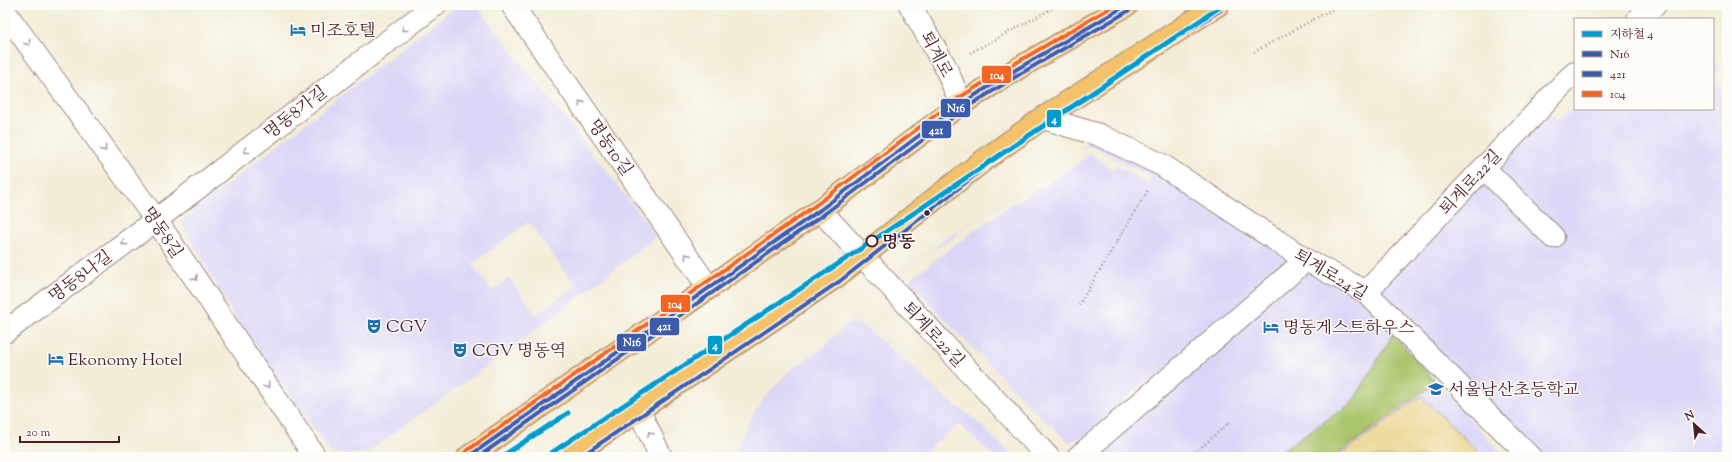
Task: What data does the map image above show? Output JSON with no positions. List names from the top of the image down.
{
  "streets": {
    "street": [
      "퇴계로",
      "명동8가길",
      "명동10길",
      "퇴계로22길",
      "명동8길",
      "퇴계로24길",
      "명동8나길"
    ]
  },
  "crossings": [
    ["명동8가길", "명동8길"],
    ["명동8가길", "명동8나길"],
    ["퇴계로22길", "퇴계로24길"],
    ["명동8길", "명동8나길"]
  ],
  "one_way": [
    "명동8가길",
    "명동10길",
    "명동8길",
    "명동8나길"
  ],
  "places": {
    "hotel": ["미조호텔", "명동게스트하우스", "Ekonomy Hotel"],
    "other": ["명동"],
    "theatre": ["CGV", "CGV 명동역"],
    "school or university": ["서울남산초등학교"]
  },
  "lines": [
    "metro line 4",
    "transit line N16",
    "transit line 104",
    "transit line 421"
  ],
  "legend": [
    "지하철 4",
    "N16",
    "421",
    "104"
  ],
  "scale_bar": "20 m",
  "north": "top left"
}
